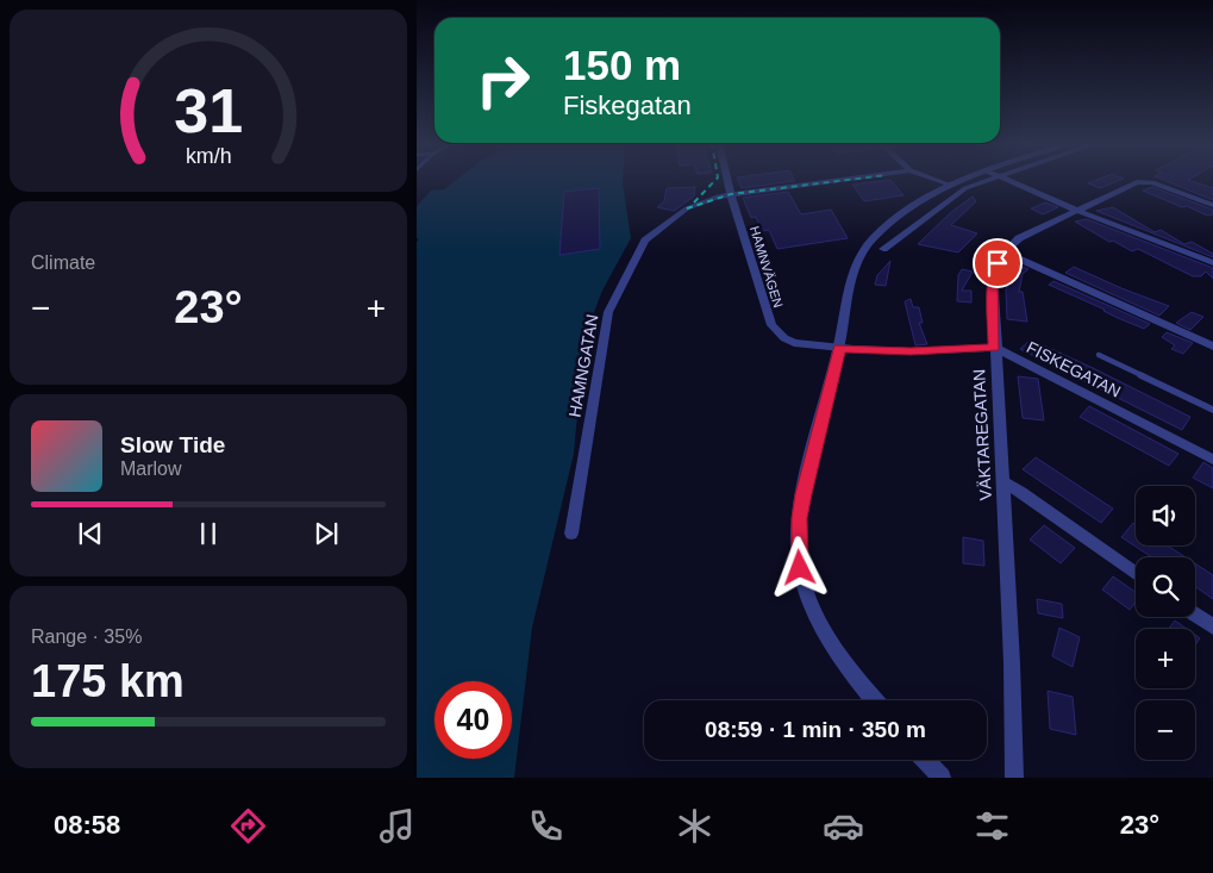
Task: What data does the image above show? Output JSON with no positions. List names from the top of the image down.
{
  "streets": {
    "street": [
      "HAMNVÄGEN",
      "HAMNGATAN",
      "FISKEGATAN",
      "VÄKTAREGATAN"
    ]
  },
  "crossings": [
    ["HAMNVÄGEN", "HAMNGATAN"],
    ["HAMNVÄGEN", "FISKEGATAN"],
    ["FISKEGATAN", "VÄKTAREGATAN"]
  ],
  "page": {
    "turn": ["150 m", "Fiskegatan"],
    "tile": [
      "Climate",
      ["Range · 35%", "175 km"]
    ],
    "heat": ["−", "23°", "+"],
    "song": ["Slow Tide", "Marlow"],
    "map_buttons": ["+", "−"],
    "limit": "40",
    "trip": "08:59 · 1 min · 350 m",
    "tabs": ["08:58", "23°"],
    "gauge": ["31", "km/h"]
  }
}
